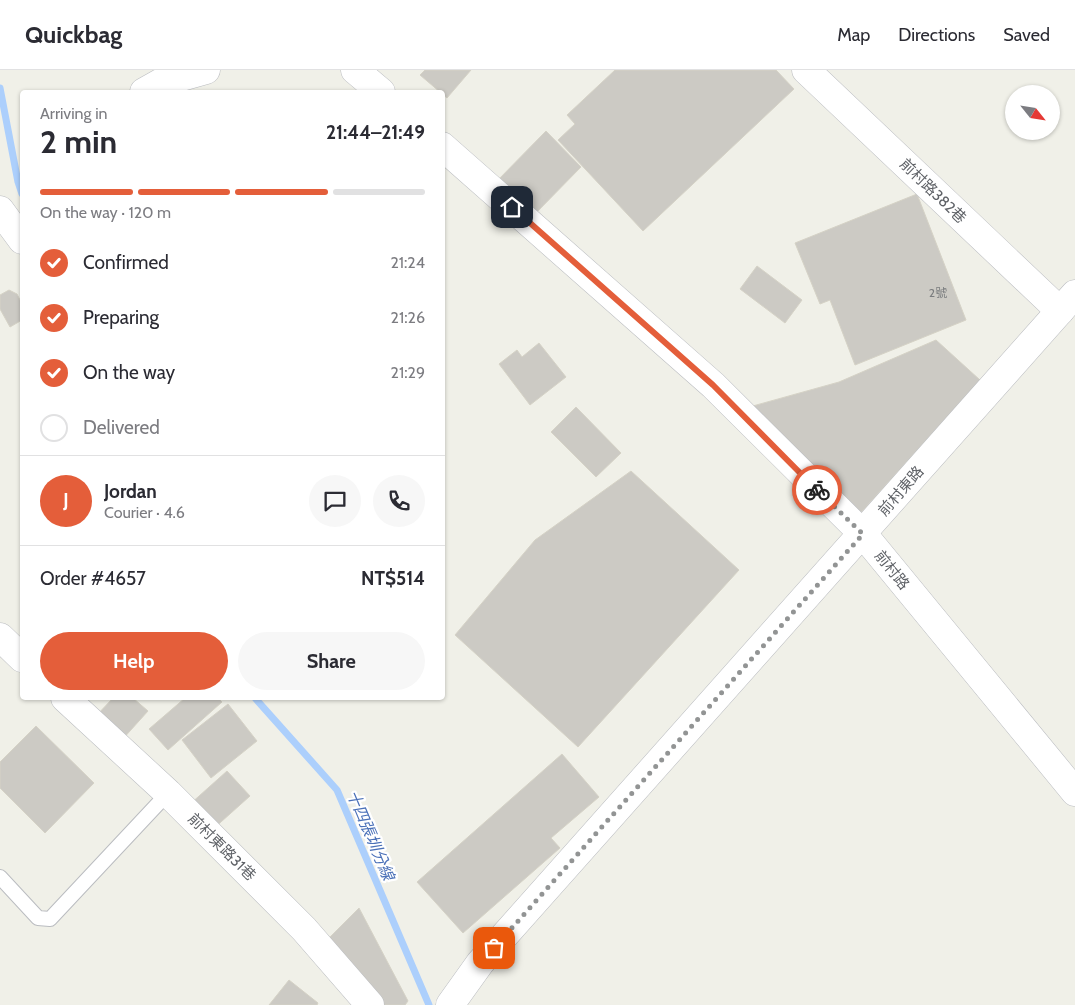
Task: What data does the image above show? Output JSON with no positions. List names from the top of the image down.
{
  "streets": {
    "street": [
      "前村路382巷",
      "前村東路",
      "前村路",
      "前村東路31巷"
    ]
  },
  "crossings": [
    ["前村路382巷", "前村東路"],
    ["前村東路", "前村路"]
  ],
  "water": ["十四張圳分線"],
  "house_numbers": ["2號"],
  "north": "bottom right",
  "page": {
    "header": "Quickbag",
    "nav": ["Map", "Directions", "Saved"],
    "heading": ["2 min", "Arriving in", "21:44–21:49"],
    "panel": [
      "Jordan",
      "Courier · 4.6",
      "Order #4657",
      "NT$514"
    ],
    "bar": "On the way · 120 m",
    "list": [
      ["Confirmed", "21:24"],
      ["Preparing", "21:26"],
      ["On the way", "21:29"],
      "Delivered"
    ],
    "round": "J",
    "buttons": ["Help", "Share"]
  }
}
